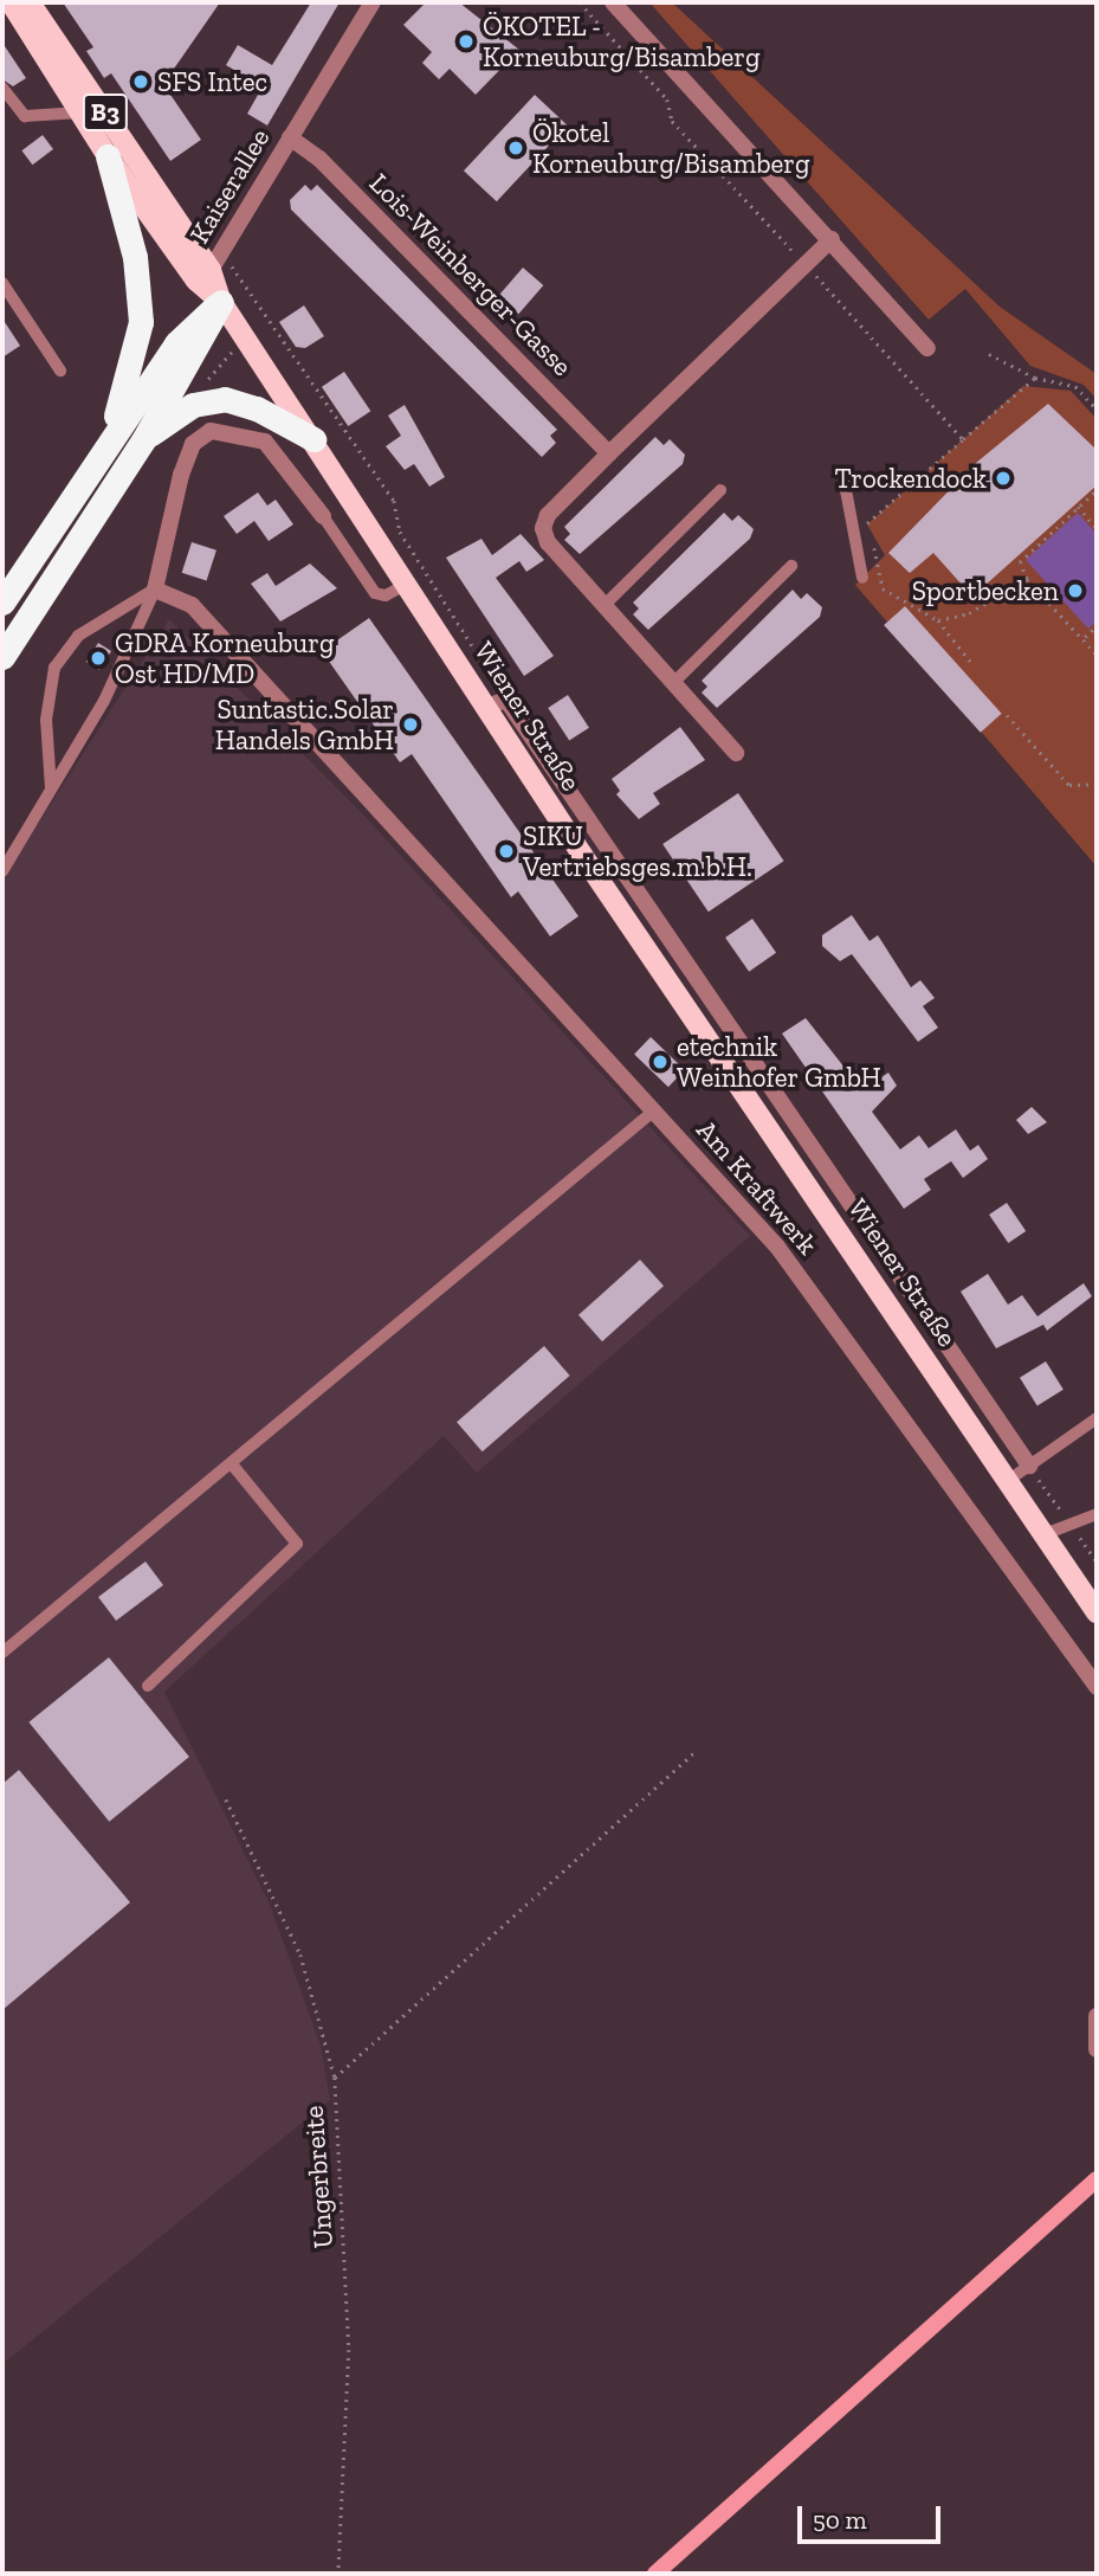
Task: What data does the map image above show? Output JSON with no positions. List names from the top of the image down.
{
  "streets": {
    "main road": ["B3", "Wiener Straße"],
    "street": ["Kaiserallee", "Lois-Weinberger-Gasse", "Am Kraftwerk"],
    "path": ["Ungerbreite"]
  },
  "crossings": [
    ["Kaiserallee", "Lois-Weinberger-Gasse"],
    ["Kaiserallee", "Wiener Straße"]
  ],
  "places": [
    "ÖKOTEL - Korneuburg/Bisamberg",
    "SFS Intec",
    "Ökotel Korneuburg/Bisamberg",
    "Trockendock",
    "Sportbecken",
    "GDRA Korneuburg Ost HD/MD",
    "Suntastic.Solar Handels GmbH",
    "SIKU Vertriebsges.m.b.H.",
    "etechnik Weinhofer GmbH"
  ],
  "scale_bar": "50 m"
}
